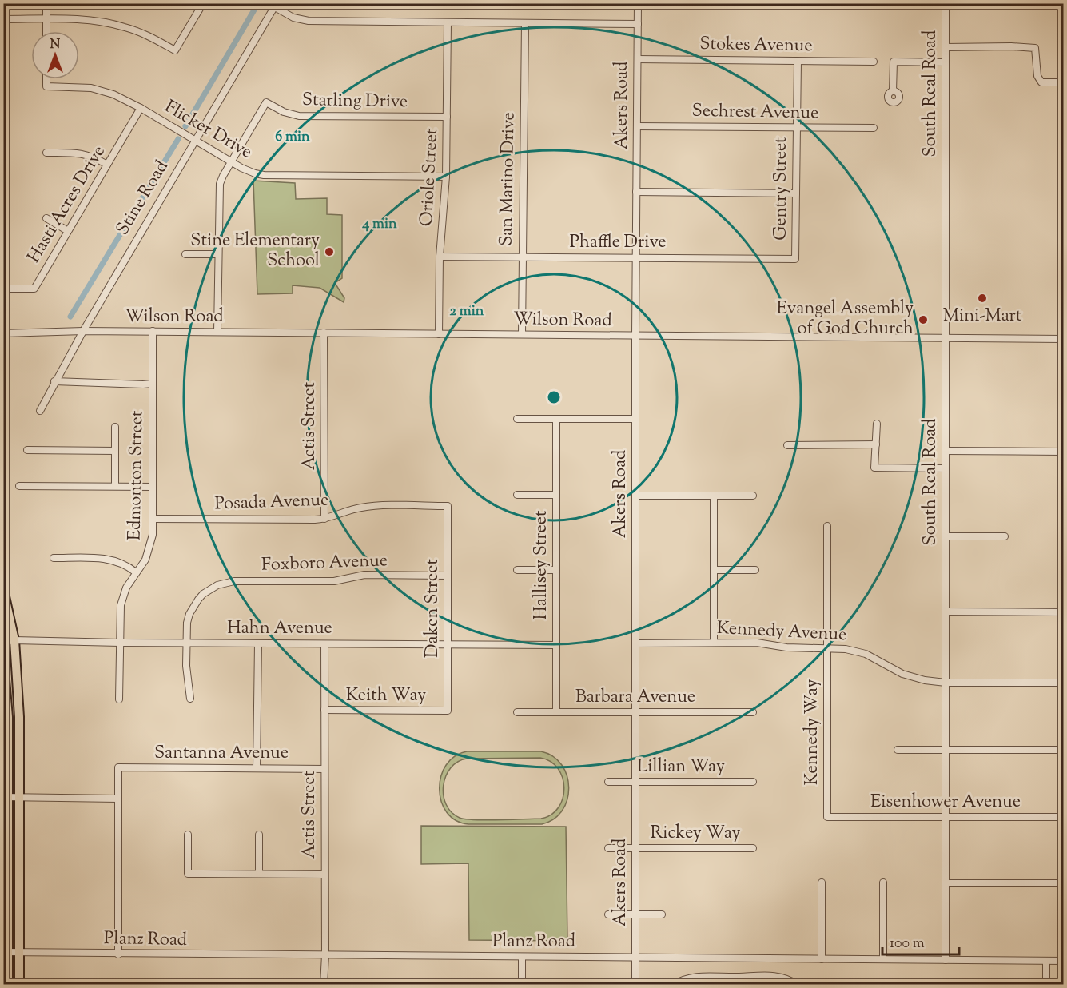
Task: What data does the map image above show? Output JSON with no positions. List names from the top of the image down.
{
  "streets": {
    "street": [
      "Stokes Avenue",
      "South Real Road",
      "Starling Drive",
      "Akers Road",
      "Sechrest Avenue",
      "Flicker Drive",
      "Oriole Street",
      "San Marino Drive",
      "Gentry Street",
      "Stine Road",
      "Hasti Acres Drive",
      "Phaffle Drive",
      "Wilson Road",
      "Actis Street",
      "Edmonton Street",
      "Posada Avenue",
      "Foxboro Avenue",
      "Hallisey Street",
      "Daken Street",
      "Hahn Avenue",
      "Kennedy Avenue",
      "Keith Way",
      "Barbara Avenue",
      "Kennedy Way",
      "Santanna Avenue",
      "Lillian Way",
      "Eisenhower Avenue",
      "Rickey Way",
      "Planz Road"
    ]
  },
  "crossings": [
    ["Stokes Avenue", "Akers Road"],
    ["Stokes Avenue", "Gentry Street"],
    ["South Real Road", "Wilson Road"],
    ["South Real Road", "Kennedy Avenue"],
    ["South Real Road", "Eisenhower Avenue"],
    ["South Real Road", "Planz Road"],
    ["Starling Drive", "Flicker Drive"],
    ["Starling Drive", "Oriole Street"],
    ["Akers Road", "Sechrest Avenue"],
    ["Akers Road", "Phaffle Drive"],
    ["Akers Road", "Wilson Road"],
    ["Akers Road", "Kennedy Avenue"],
    ["Akers Road", "Barbara Avenue"],
    ["Akers Road", "Lillian Way"],
    ["Akers Road", "Rickey Way"],
    ["Akers Road", "Planz Road"],
    ["Sechrest Avenue", "Gentry Street"],
    ["Flicker Drive", "Oriole Street"],
    ["Flicker Drive", "Stine Road"],
    ["Flicker Drive", "Hasti Acres Drive"],
    ["Oriole Street", "Phaffle Drive"],
    ["Oriole Street", "Wilson Road"],
    ["San Marino Drive", "Phaffle Drive"],
    ["San Marino Drive", "Wilson Road"],
    ["Gentry Street", "Phaffle Drive"],
    ["Stine Road", "Wilson Road"],
    ["Wilson Road", "Actis Street"],
    ["Wilson Road", "Edmonton Street"],
    ["Actis Street", "Posada Avenue"],
    ["Actis Street", "Hahn Avenue"],
    ["Actis Street", "Keith Way"],
    ["Actis Street", "Santanna Avenue"],
    ["Actis Street", "Planz Road"],
    ["Edmonton Street", "Posada Avenue"],
    ["Edmonton Street", "Hahn Avenue"],
    ["Posada Avenue", "Daken Street"],
    ["Foxboro Avenue", "Daken Street"],
    ["Foxboro Avenue", "Hahn Avenue"],
    ["Hallisey Street", "Hahn Avenue"],
    ["Hallisey Street", "Barbara Avenue"],
    ["Daken Street", "Hahn Avenue"],
    ["Daken Street", "Keith Way"],
    ["Kennedy Avenue", "Kennedy Way"],
    ["Kennedy Way", "Eisenhower Avenue"]
  ],
  "places": ["Stine Elementary School", "Mini-Mart", "Evangel Assembly of God Church"],
  "scale_bar": "100 m",
  "north": "top",
  "rings": ["6 min", "4 min", "2 min"]
}
